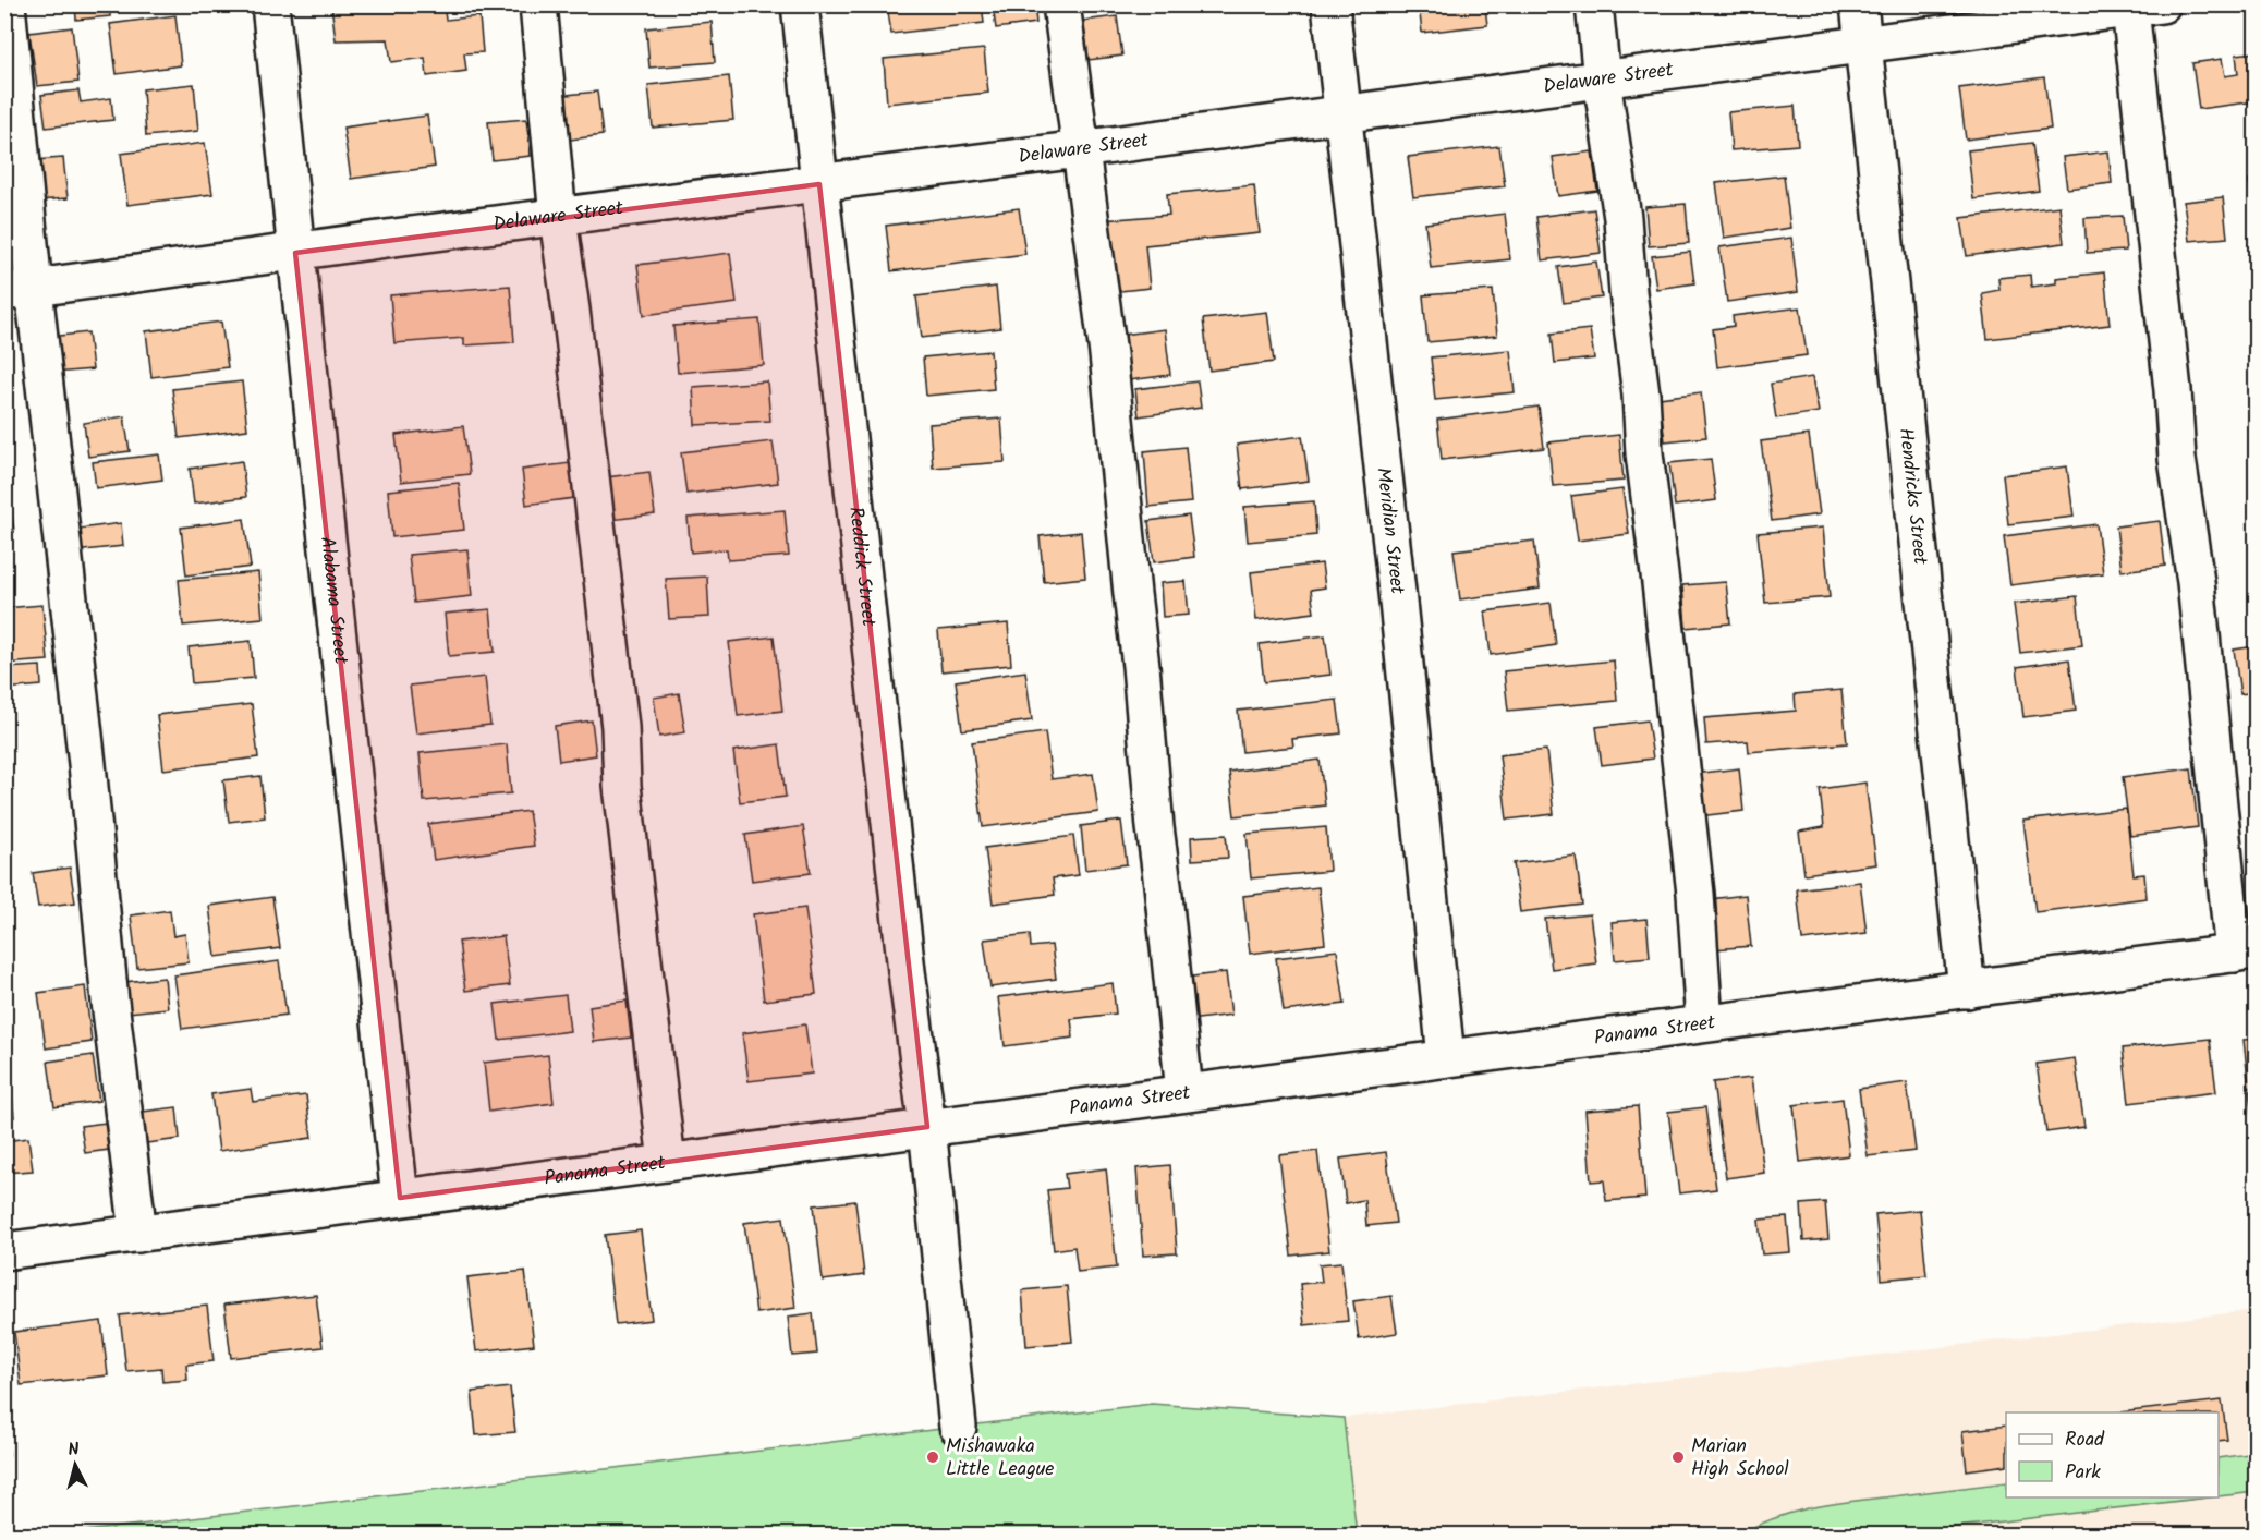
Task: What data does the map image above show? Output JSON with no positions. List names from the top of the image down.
{
  "streets": {
    "street": [
      "Delaware Street",
      "Hendricks Street",
      "Meridian Street",
      "Reddick Street",
      "Alabama Street",
      "Panama Street"
    ]
  },
  "crossings": [
    ["Delaware Street", "Hendricks Street"],
    ["Delaware Street", "Meridian Street"],
    ["Delaware Street", "Reddick Street"],
    ["Delaware Street", "Alabama Street"],
    ["Hendricks Street", "Panama Street"],
    ["Meridian Street", "Panama Street"],
    ["Reddick Street", "Panama Street"],
    ["Alabama Street", "Panama Street"]
  ],
  "places": ["Mishawaka Little League", "Marian High School"],
  "legend": ["Road", "Park"],
  "north": "top"
}
